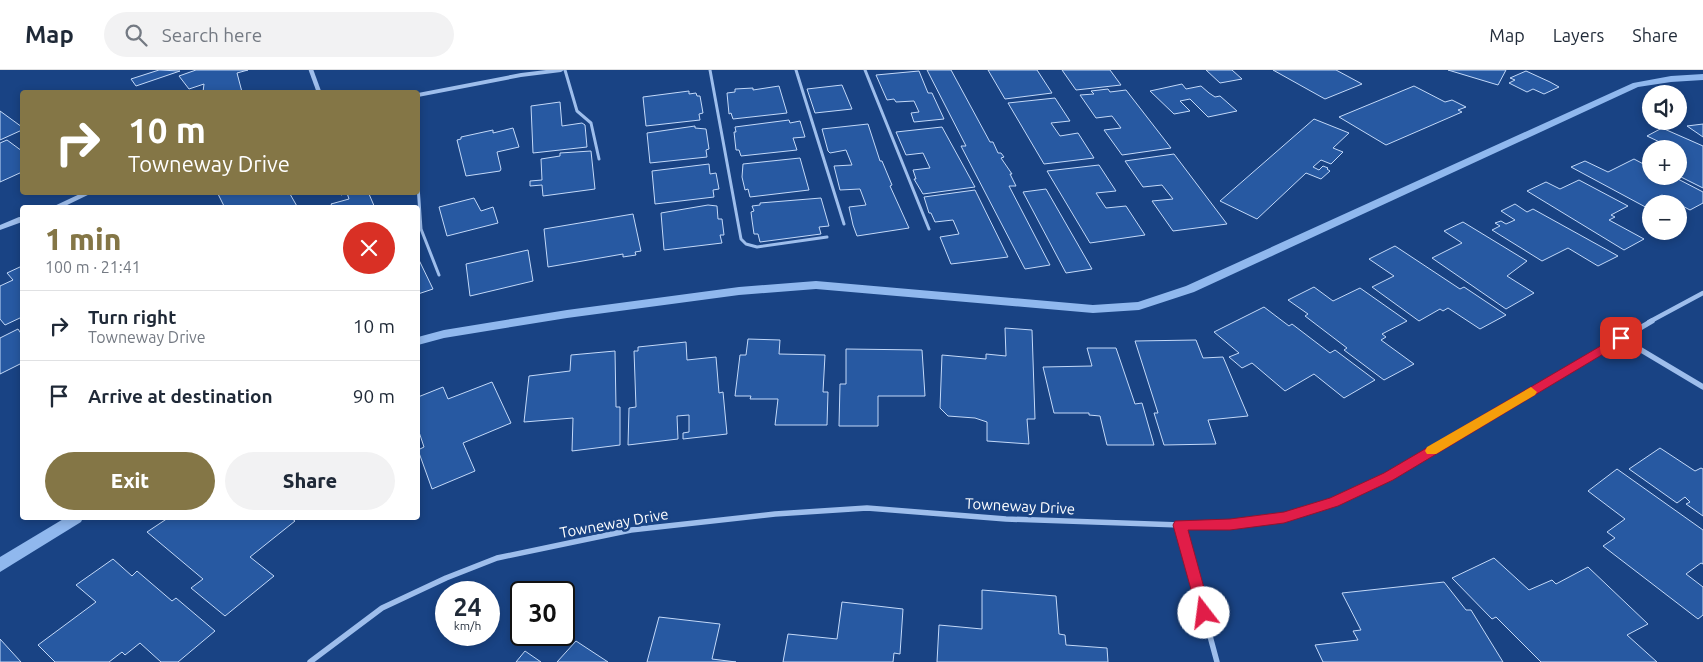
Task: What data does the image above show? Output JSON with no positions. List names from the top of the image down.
{
  "streets": {
    "street": ["Towneway Drive"]
  },
  "page": {
    "header": "Map",
    "search": "Search here",
    "nav": ["Map", "Layers", "Share"],
    "map_buttons": ["+", "−"],
    "turn": ["10 m", "Towneway Drive"],
    "heading": ["1 min", "100 m · 21:41"],
    "list": [
      {
        "name": "Turn right",
        "note": "Towneway Drive",
        "value": "10 m"
      },
      {
        "name": "Arrive at destination",
        "value": "90 m"
      }
    ],
    "buttons": ["Exit", "Share"],
    "speed": "24 km/h",
    "limit": "30"
  }
}
